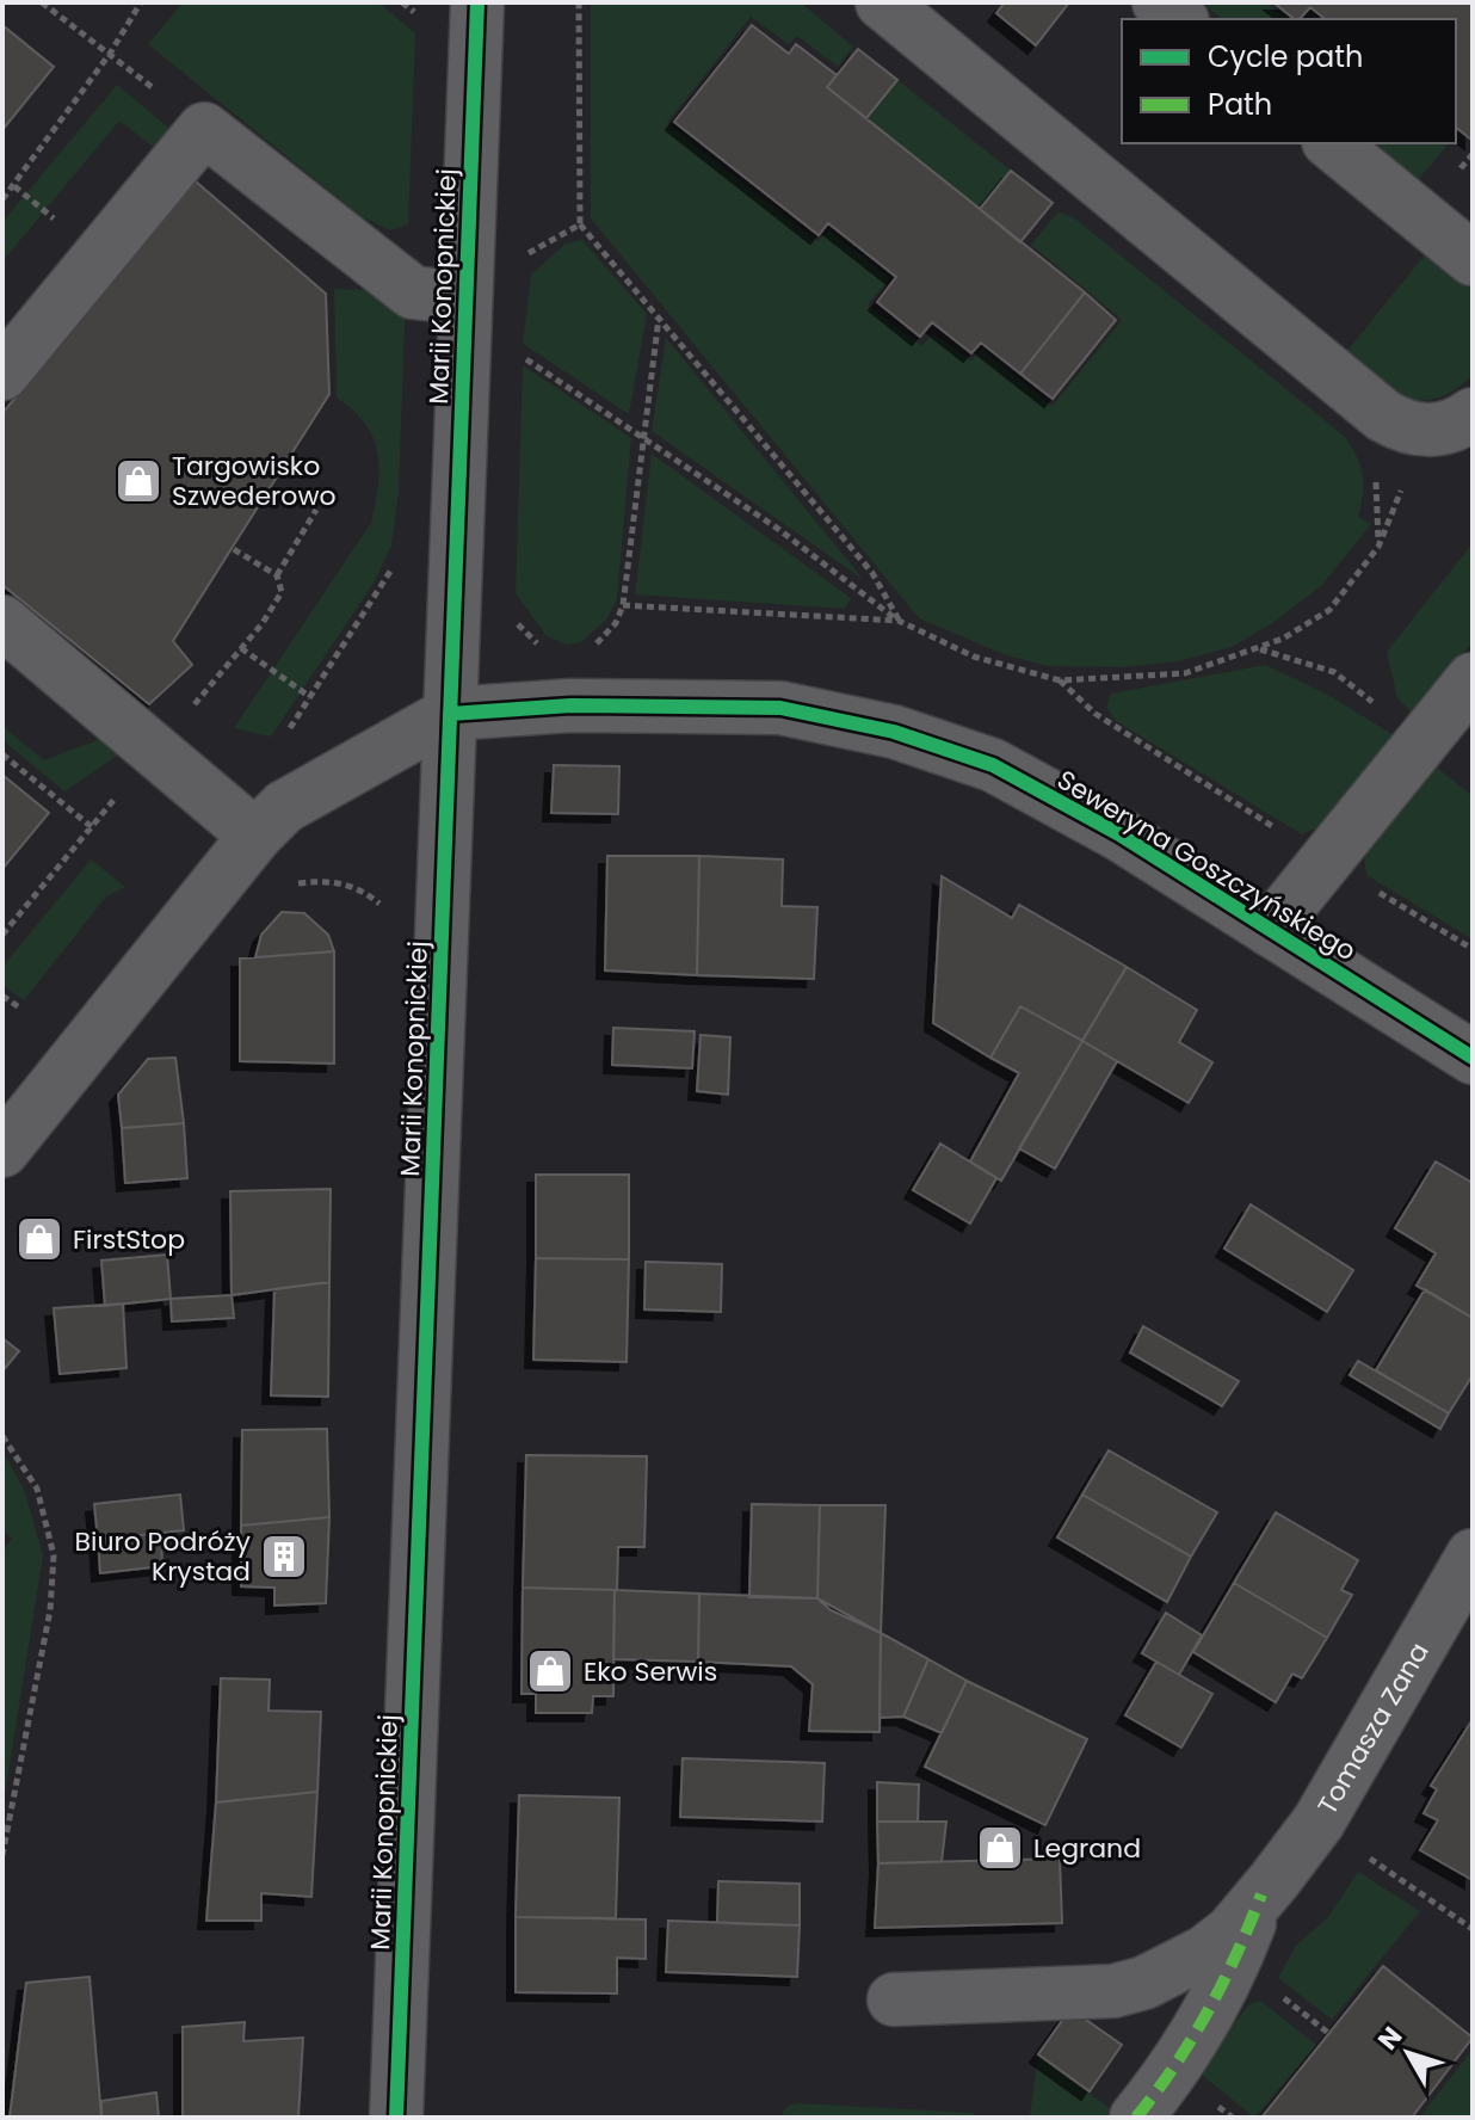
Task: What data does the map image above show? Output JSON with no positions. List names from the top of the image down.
{
  "streets": {
    "street": ["Marii Konopnickiej", "Seweryna Goszczyńskiego", "Tomasza Zana"]
  },
  "crossings": [
    ["Marii Konopnickiej", "Seweryna Goszczyńskiego"]
  ],
  "places": {
    "shop": [
      "Targowisko Szwederowo",
      "FirstStop",
      "Eko Serwis",
      "Legrand"
    ],
    "building": ["Biuro Podróży Krystad"]
  },
  "legend": ["Cycle path", "Path"],
  "north": "top left"
}
